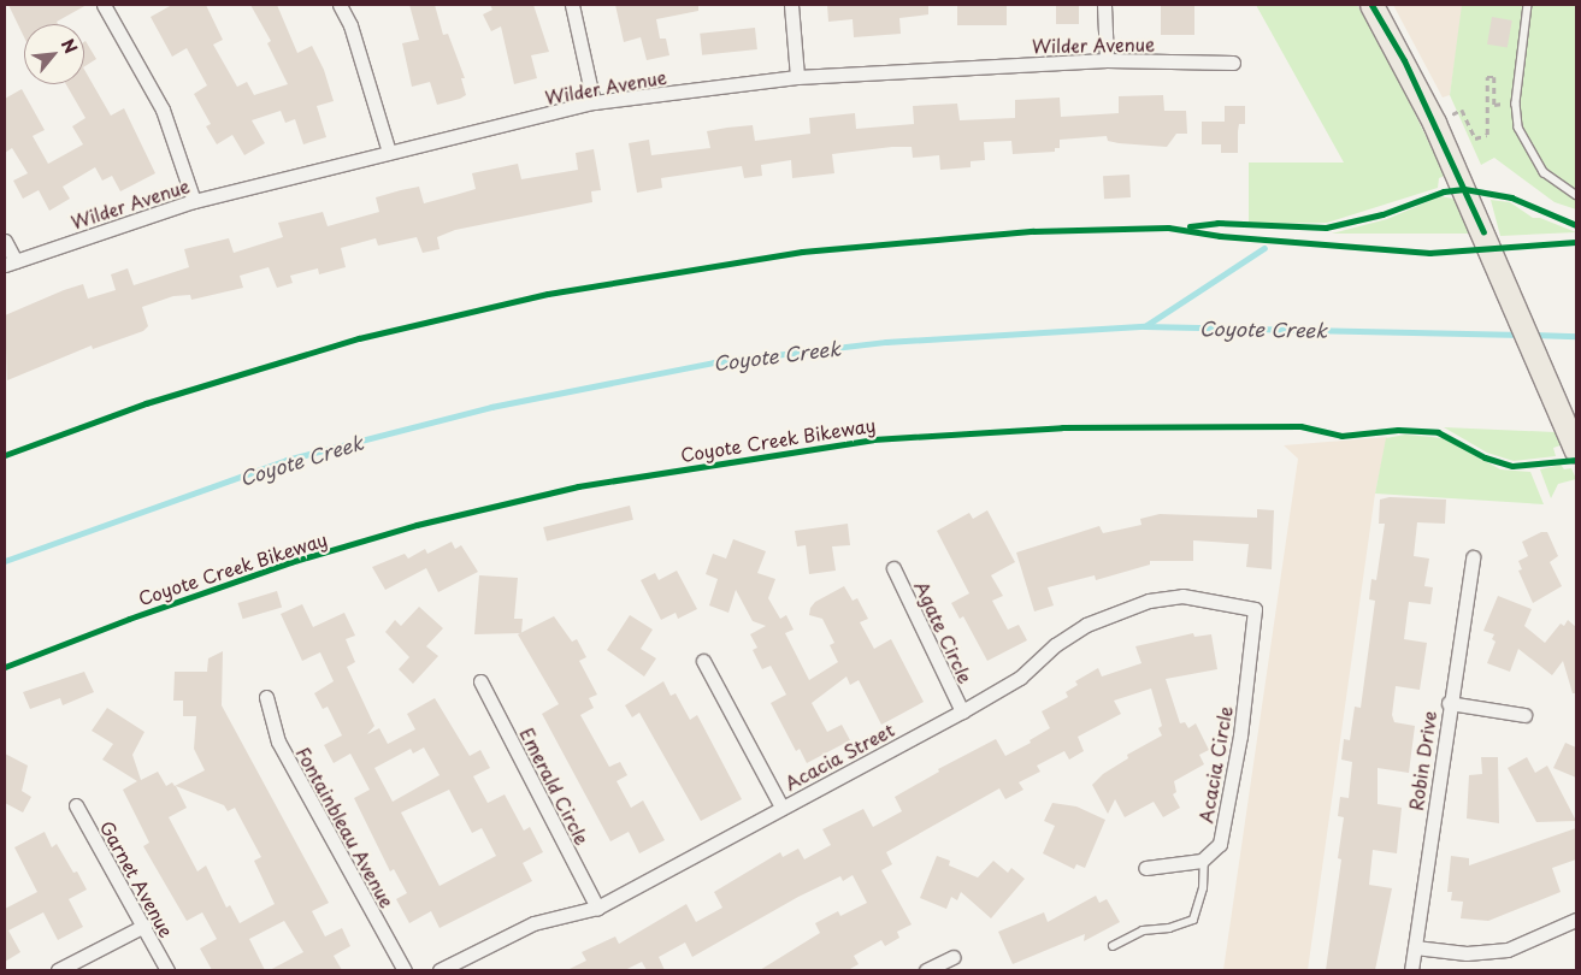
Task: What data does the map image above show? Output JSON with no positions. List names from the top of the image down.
{
  "streets": {
    "street": [
      "Wilder Avenue",
      "Agate Circle",
      "Acacia Street",
      "Robin Drive",
      "Acacia Circle",
      "Emerald Circle",
      "Fontainbleau Avenue",
      "Garnet Avenue"
    ],
    "cycle path": ["Coyote Creek Bikeway"]
  },
  "crossings": [
    ["Agate Circle", "Acacia Street"],
    ["Acacia Street", "Acacia Circle"],
    ["Acacia Street", "Emerald Circle"]
  ],
  "water": ["Coyote Creek"],
  "north": "top right"
}
